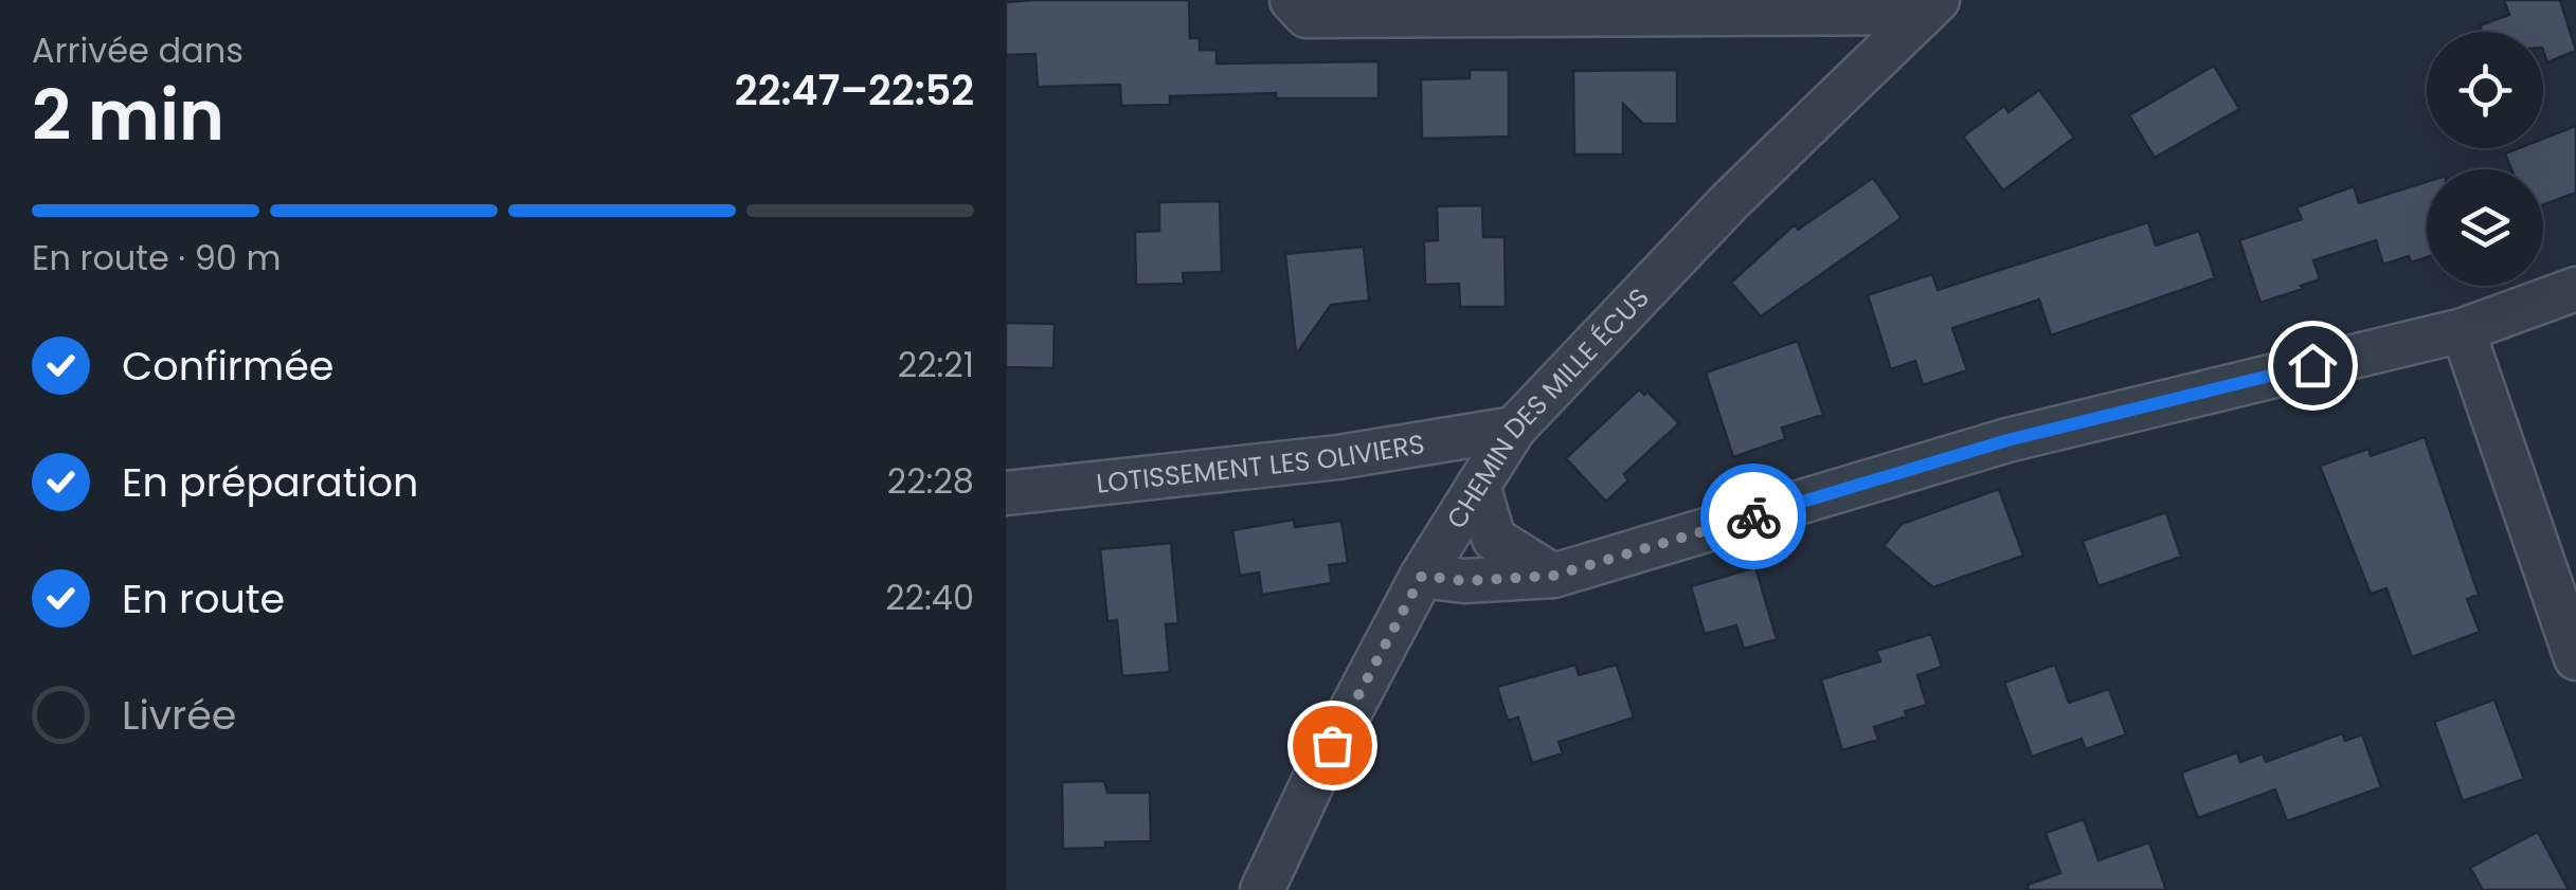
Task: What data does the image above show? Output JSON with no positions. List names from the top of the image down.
{
  "streets": {
    "street": ["CHEMIN DES MILLE ÉCUS", "LOTISSEMENT LES OLIVIERS"]
  },
  "crossings": [
    ["CHEMIN DES MILLE ÉCUS", "LOTISSEMENT LES OLIVIERS"]
  ],
  "page": {
    "heading": ["2 min", "Arrivée dans", "22:47–22:52"],
    "bar": "En route · 90 m",
    "list": [
      ["Confirmée", "22:21"],
      ["En préparation", "22:28"],
      ["En route", "22:40"],
      "Livrée"
    ]
  }
}
